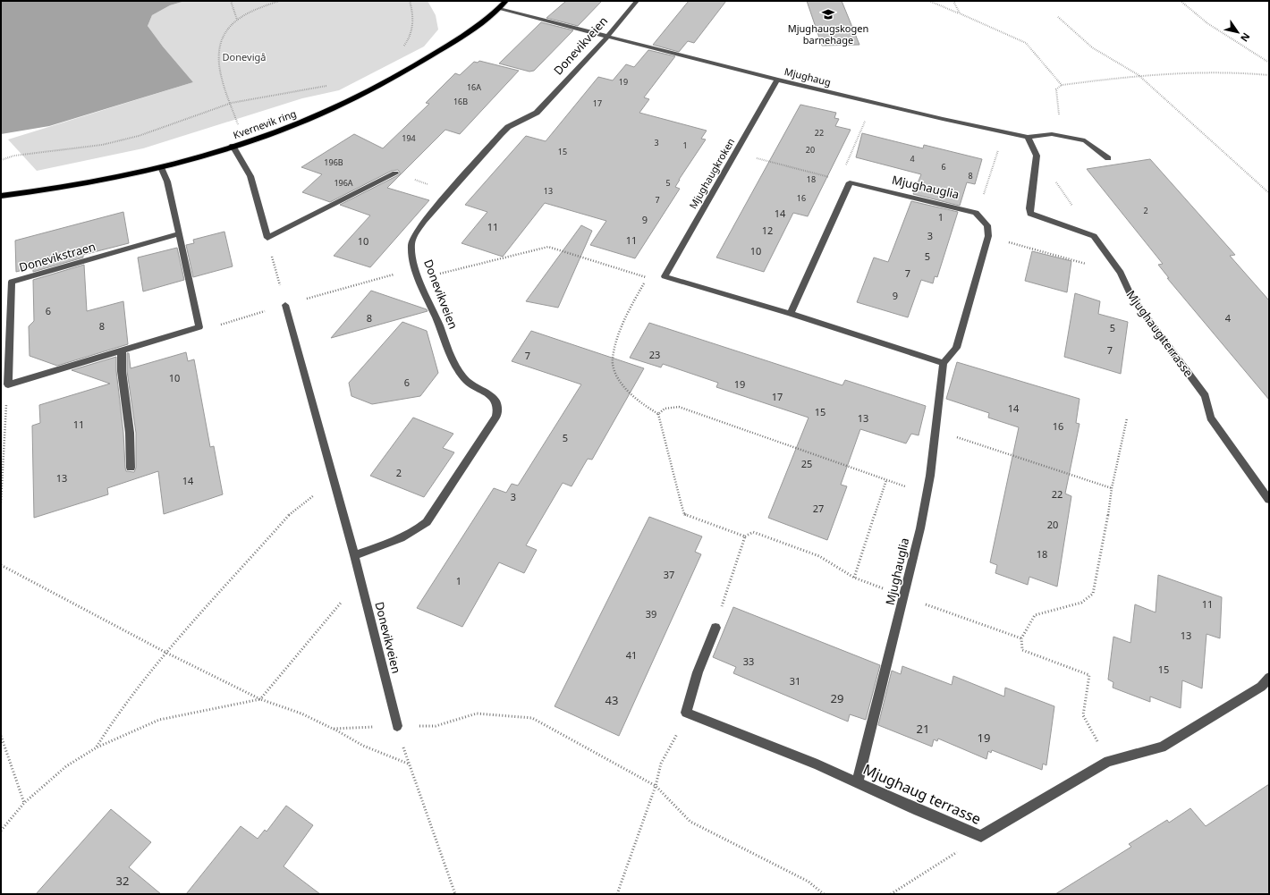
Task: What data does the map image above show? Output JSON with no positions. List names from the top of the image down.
{
  "streets": {
    "main road": ["Kvernevik ring"],
    "street": [
      "Donevikveien",
      "Mjughaug",
      "Mjughaugkroken",
      "Mjughauglia",
      "Donevikstraen",
      "Mjughaug terrasse"
    ]
  },
  "crossings": [
    ["Donevikveien", "Mjughaug"],
    ["Mjughaug", "Kvernevik ring"],
    ["Mjughaug", "Mjughaugkroken"],
    ["Mjughauglia", "Mjughaug terrasse"]
  ],
  "parks": ["Donevigå"],
  "places": {
    "school or university": ["Mjughaugskogen barnehage"]
  },
  "house_numbers": [
    "19",
    "16A",
    "16B",
    "17",
    "22",
    "194",
    "3",
    "1",
    "20",
    "15",
    "4",
    "196B",
    "6",
    "8",
    "18",
    "196A",
    "5",
    "13",
    "16",
    "7",
    "2",
    "14",
    "1",
    "9",
    "11",
    "12",
    "3",
    "11",
    "10",
    "10",
    "5",
    "7",
    "9",
    "6",
    "8",
    "4",
    "8",
    "5",
    "7",
    "23",
    "7",
    "10",
    "6",
    "19",
    "17",
    "14",
    "15",
    "13",
    "11",
    "16",
    "5",
    "25",
    "2",
    "13",
    "14",
    "22",
    "3",
    "27",
    "20",
    "18",
    "37",
    "1",
    "11",
    "39",
    "13",
    "41",
    "33",
    "15",
    "31",
    "29",
    "43",
    "21",
    "19",
    "32"
  ],
  "north": "bottom right"
}
